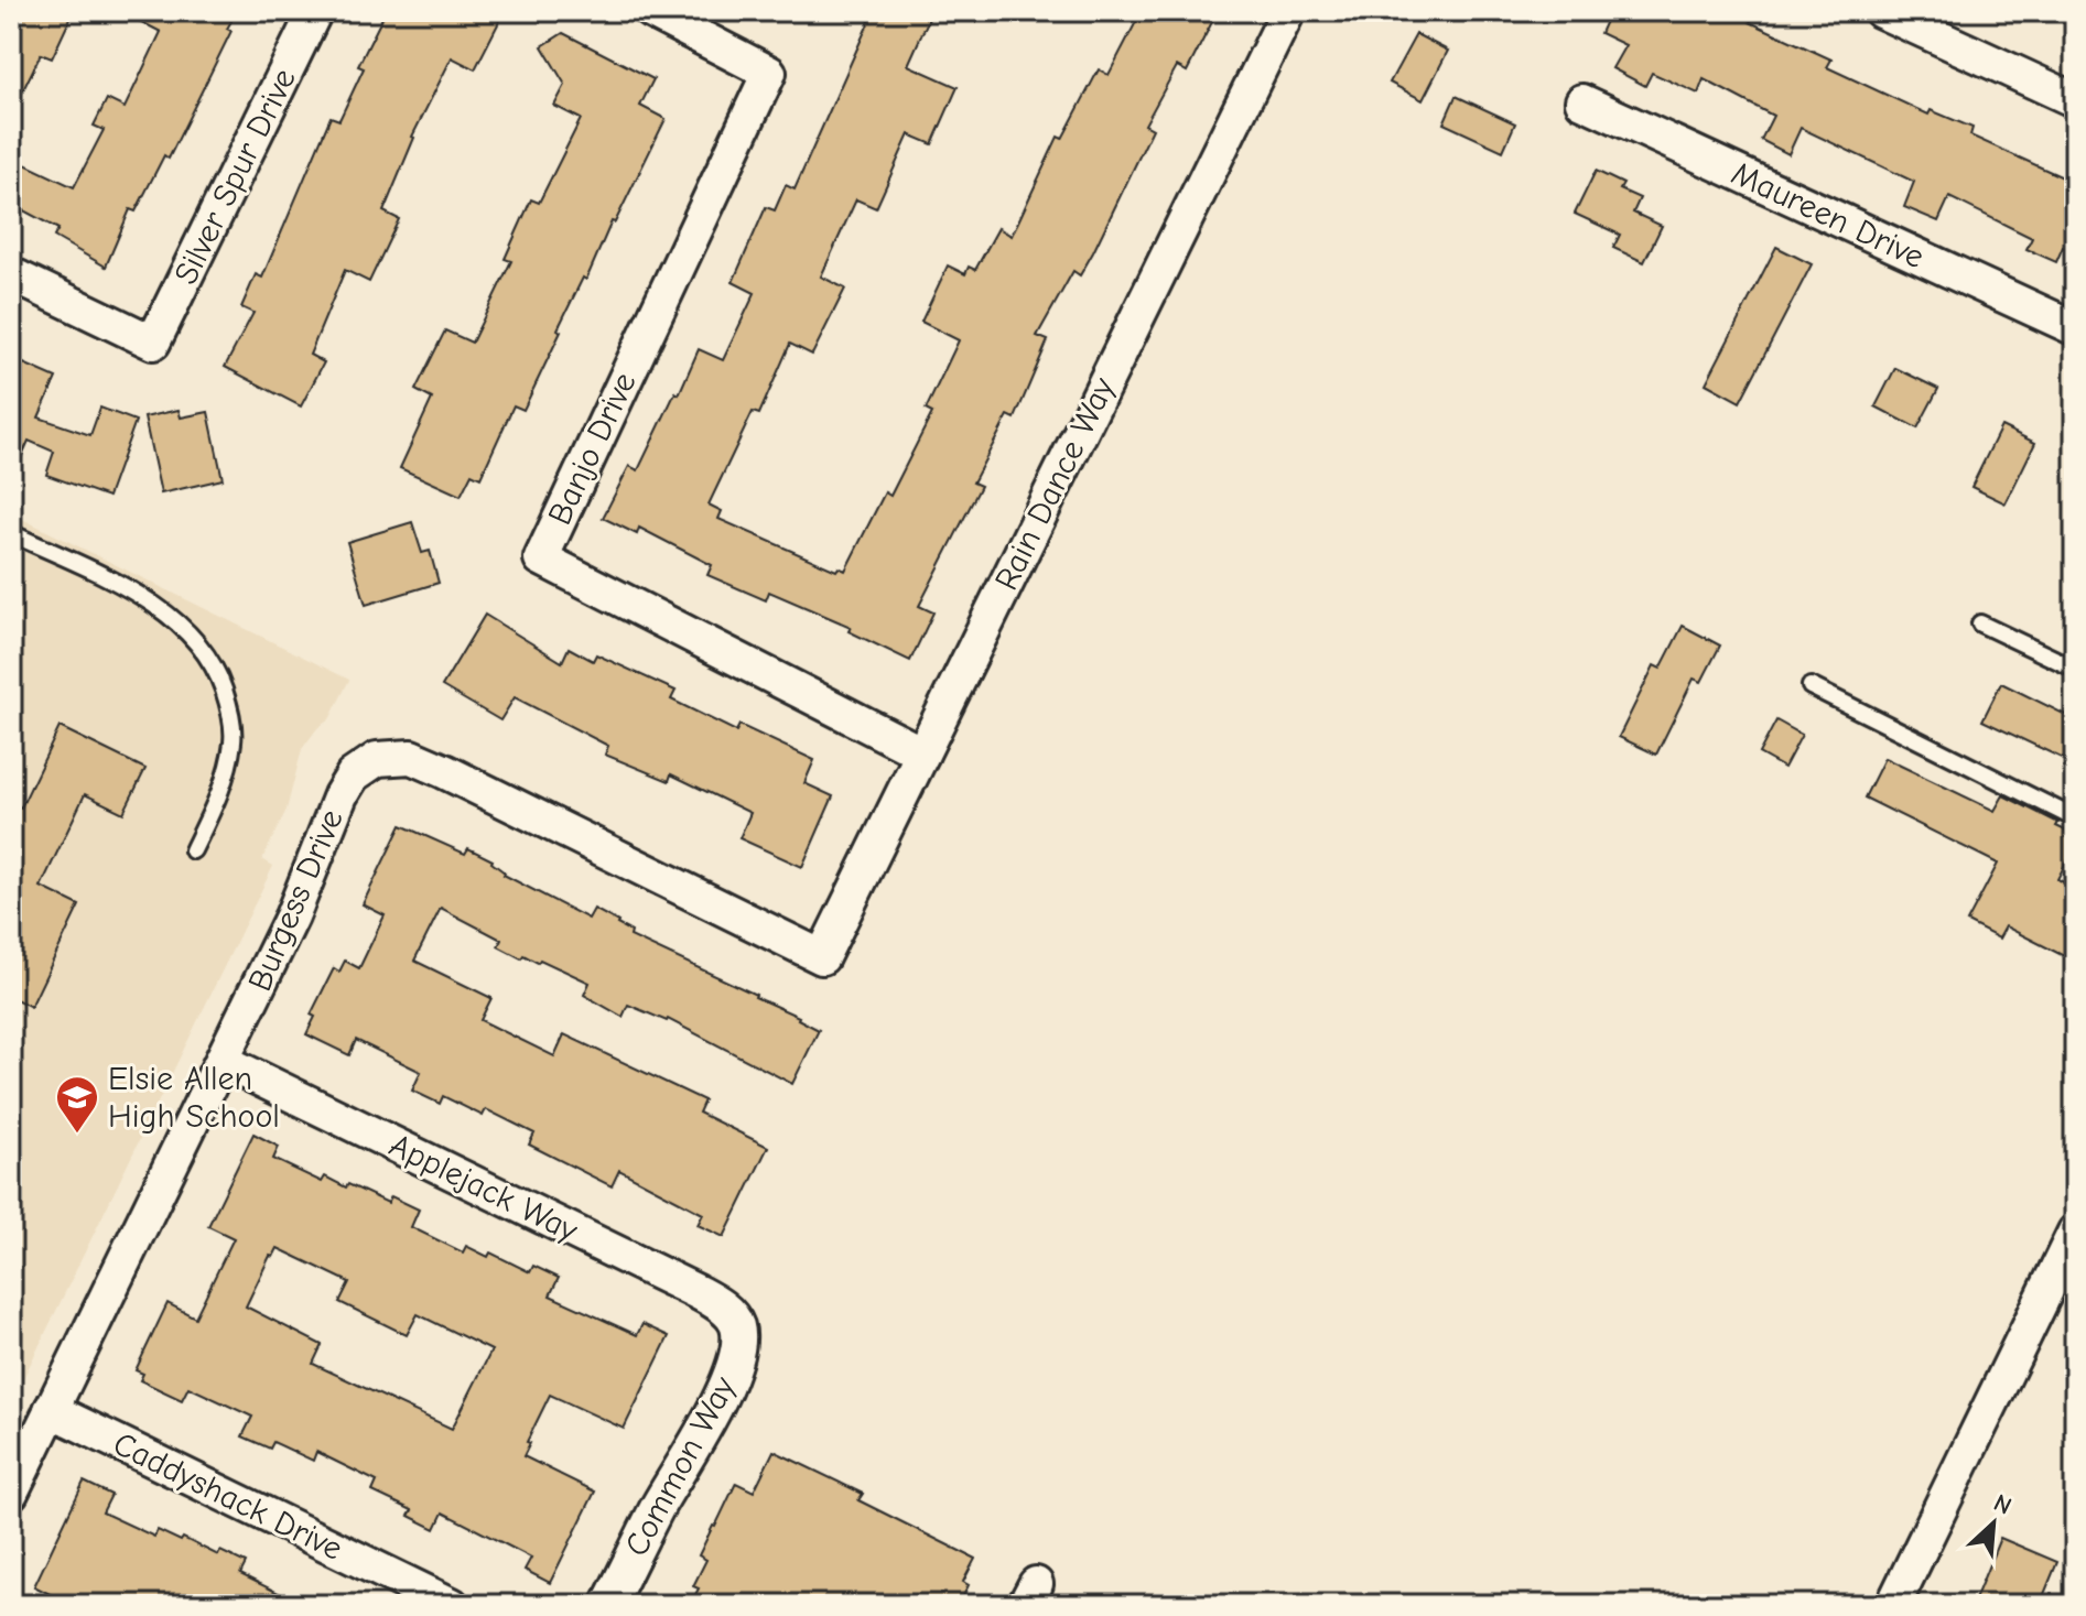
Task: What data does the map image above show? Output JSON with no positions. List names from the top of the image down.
{
  "streets": {
    "street": [
      "Silver Spur Drive",
      "Maureen Drive",
      "Banjo Drive",
      "Rain Dance Way",
      "Burgess Drive",
      "Applejack Way",
      "Common Way",
      "Caddyshack Drive"
    ]
  },
  "crossings": [
    ["Banjo Drive", "Rain Dance Way"],
    ["Rain Dance Way", "Burgess Drive"],
    ["Burgess Drive", "Applejack Way"],
    ["Burgess Drive", "Caddyshack Drive"],
    ["Applejack Way", "Common Way"]
  ],
  "places": {
    "school or university": ["Elsie Allen High School"]
  },
  "north": "top right"
}
